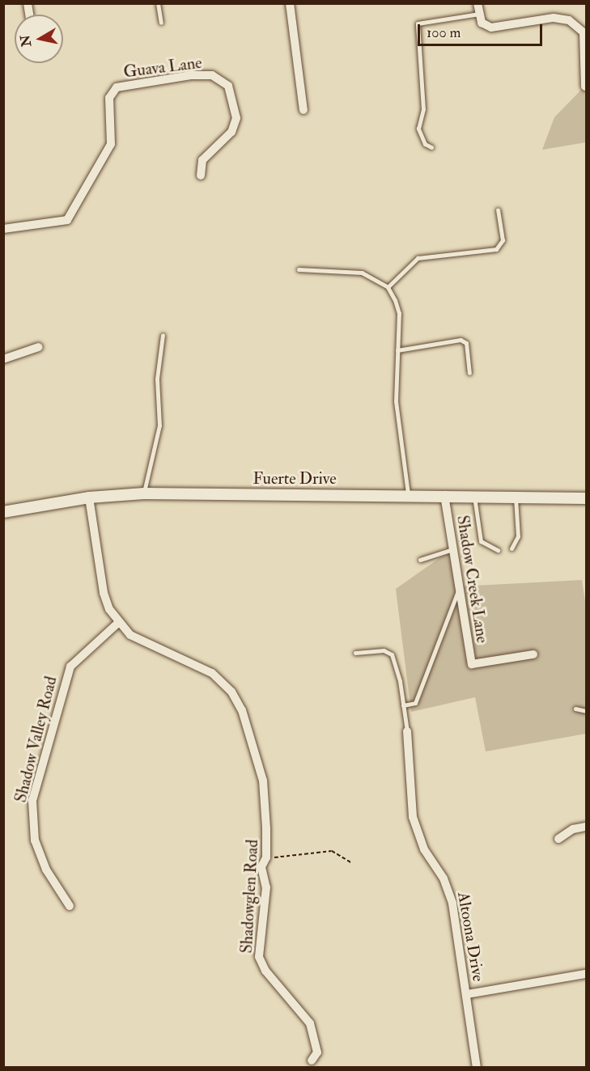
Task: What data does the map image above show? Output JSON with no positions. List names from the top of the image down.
{
  "streets": {
    "street": [
      "Guava Lane",
      "Fuerte Drive",
      "Shadow Creek Lane",
      "Shadow Valley Road",
      "Shadowglen Road",
      "Altoona Drive"
    ]
  },
  "crossings": [
    ["Fuerte Drive", "Shadow Creek Lane"],
    ["Fuerte Drive", "Shadowglen Road"],
    ["Shadow Valley Road", "Shadowglen Road"]
  ],
  "scale_bar": "100 m",
  "north": "left"
}
